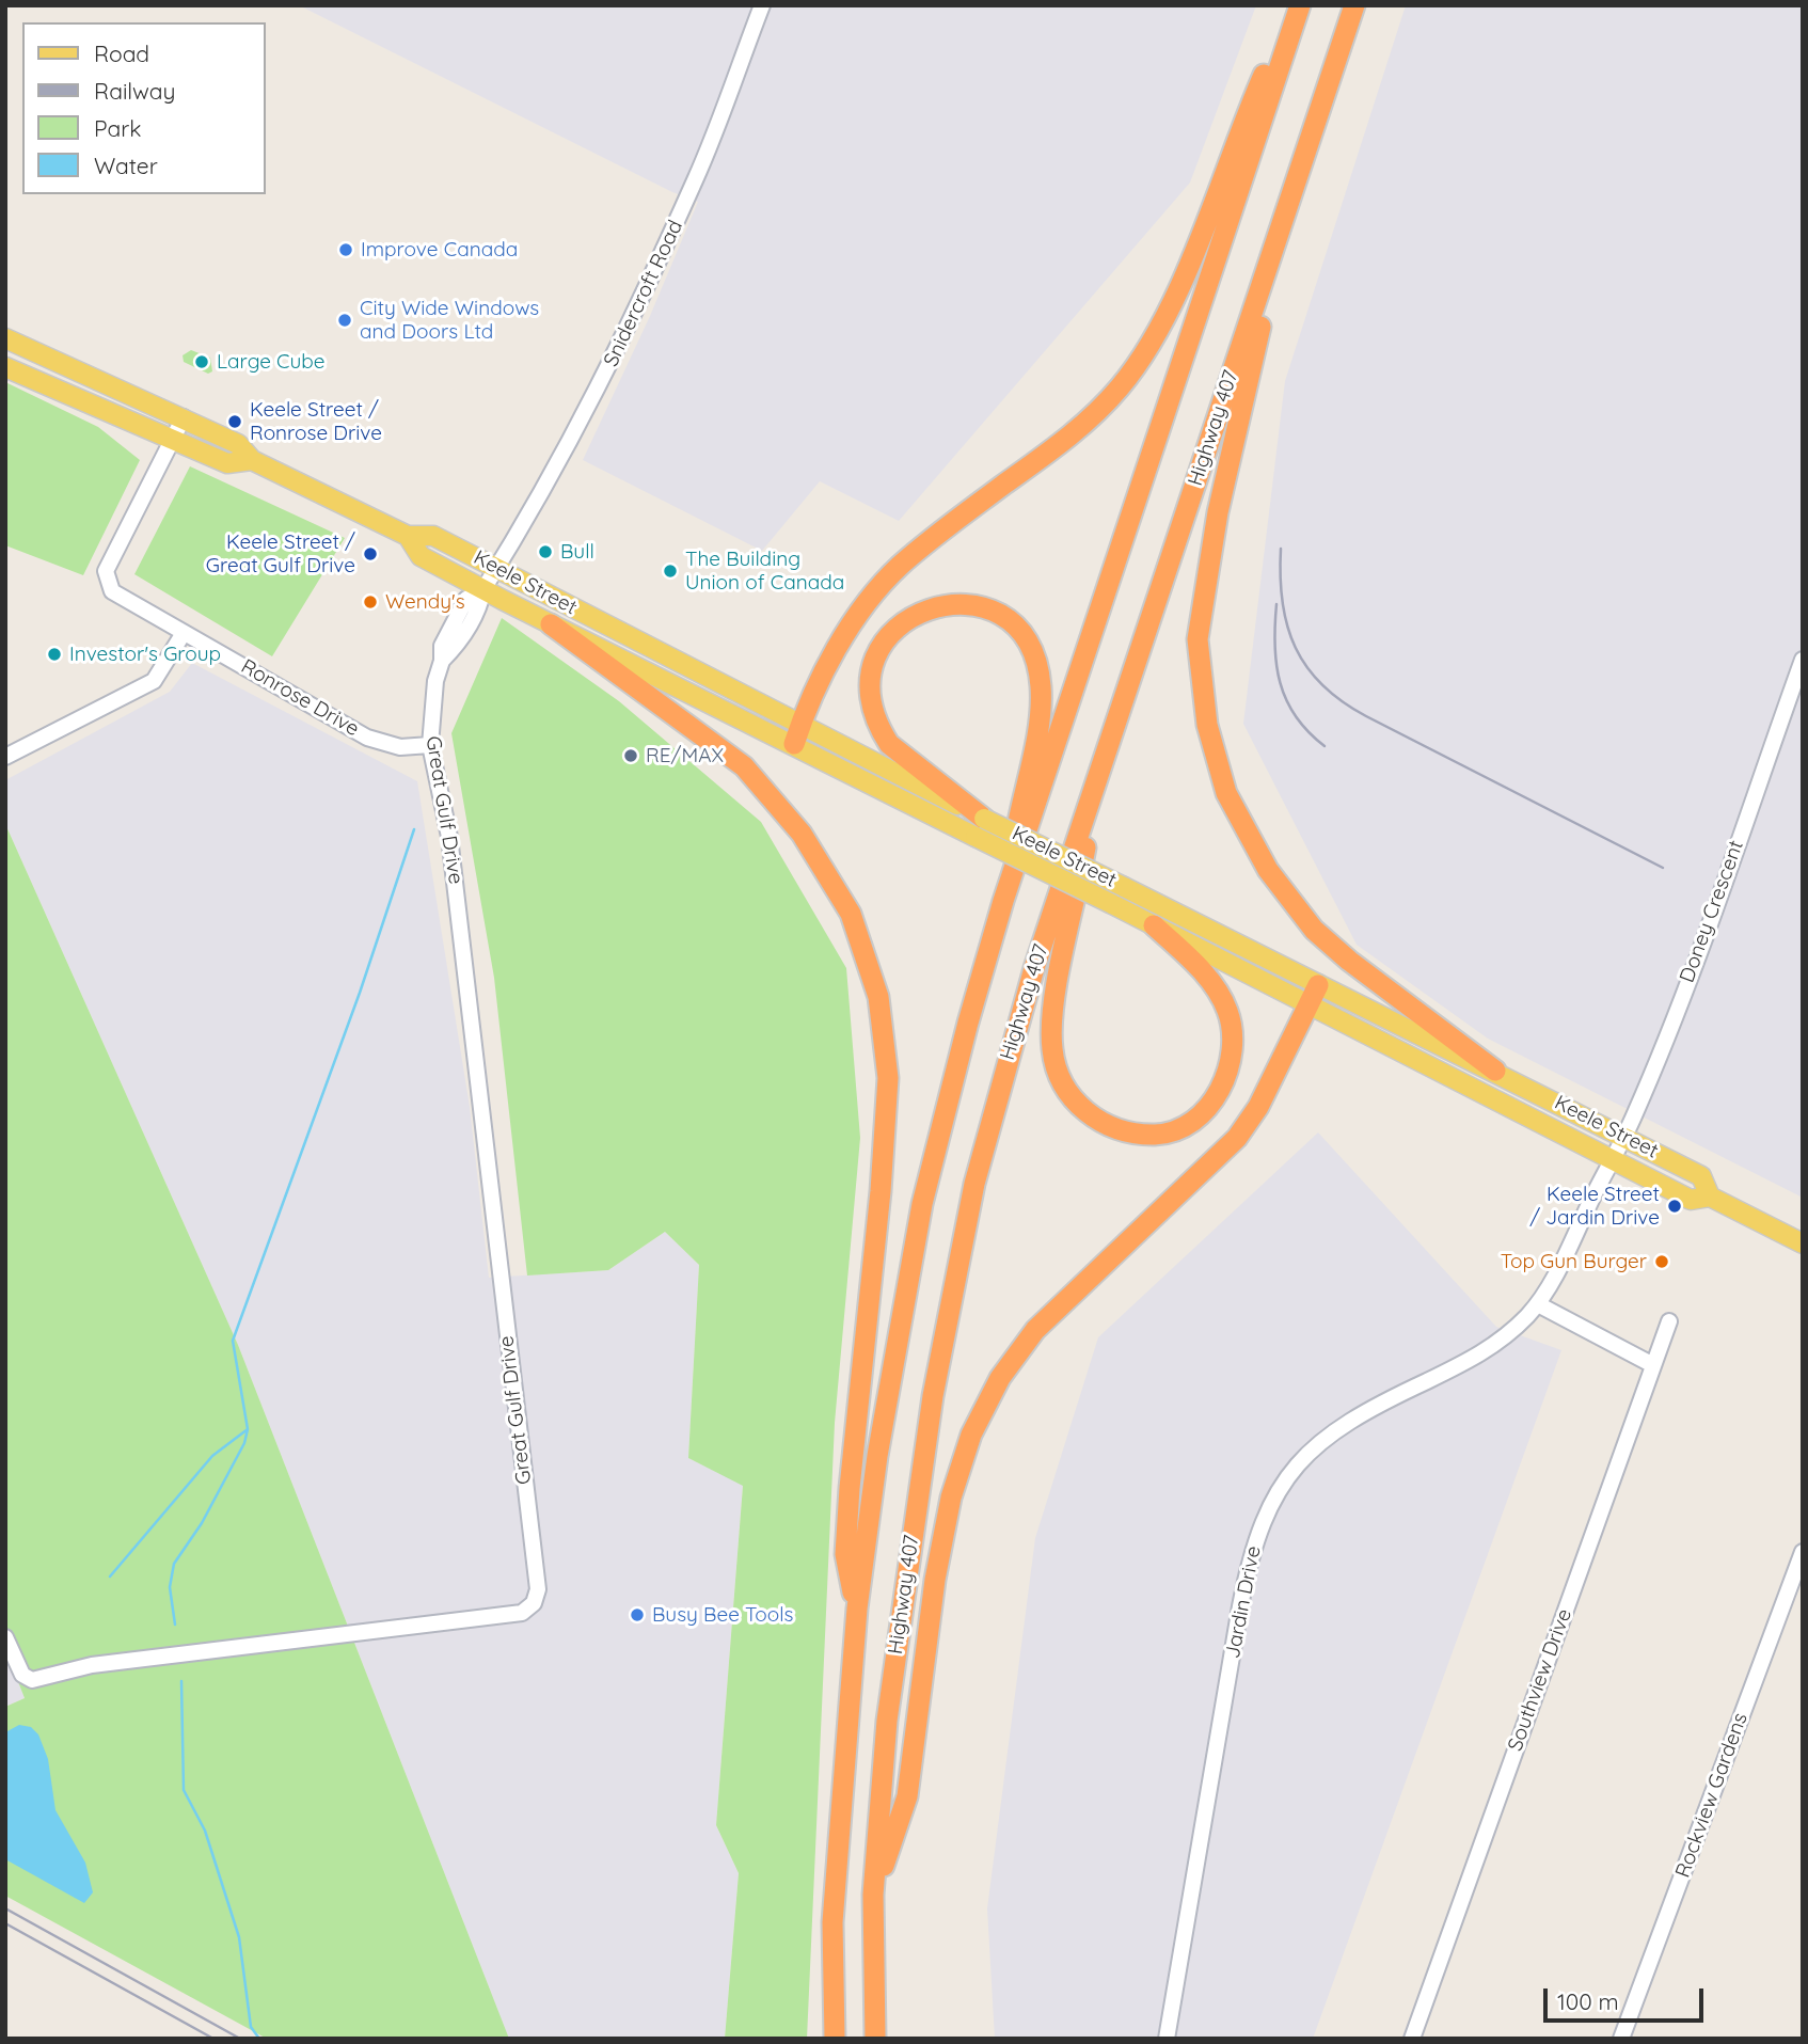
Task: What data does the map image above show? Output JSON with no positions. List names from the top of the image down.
{
  "streets": {
    "highway": ["Highway 407"],
    "main road": ["Keele Street"],
    "street": [
      "Snidercroft Road",
      "Ronrose Drive",
      "Great Gulf Drive",
      "Doney Crescent",
      "Jardin Drive",
      "Southview Drive",
      "Rockview Gardens"
    ]
  },
  "crossings": [
    ["Snidercroft Road", "Keele Street"],
    ["Snidercroft Road", "Great Gulf Drive"],
    ["Keele Street", "Ronrose Drive"],
    ["Keele Street", "Great Gulf Drive"],
    ["Keele Street", "Doney Crescent"],
    ["Keele Street", "Jardin Drive"],
    ["Ronrose Drive", "Great Gulf Drive"],
    ["Doney Crescent", "Jardin Drive"]
  ],
  "places": [
    "Improve Canada",
    "City Wide Windows and Doors Ltd",
    "Large Cube",
    "Keele Street / Ronrose Drive",
    "Bull",
    "Keele Street / Great Gulf Drive",
    "The Building Union of Canada",
    "Wendy's",
    "Investor's Group",
    "RE/MAX",
    "Keele Street / Jardin Drive",
    "Top Gun Burger",
    "Busy Bee Tools"
  ],
  "legend": [
    "Road",
    "Railway",
    "Park",
    "Water"
  ],
  "scale_bar": "100 m"
}
